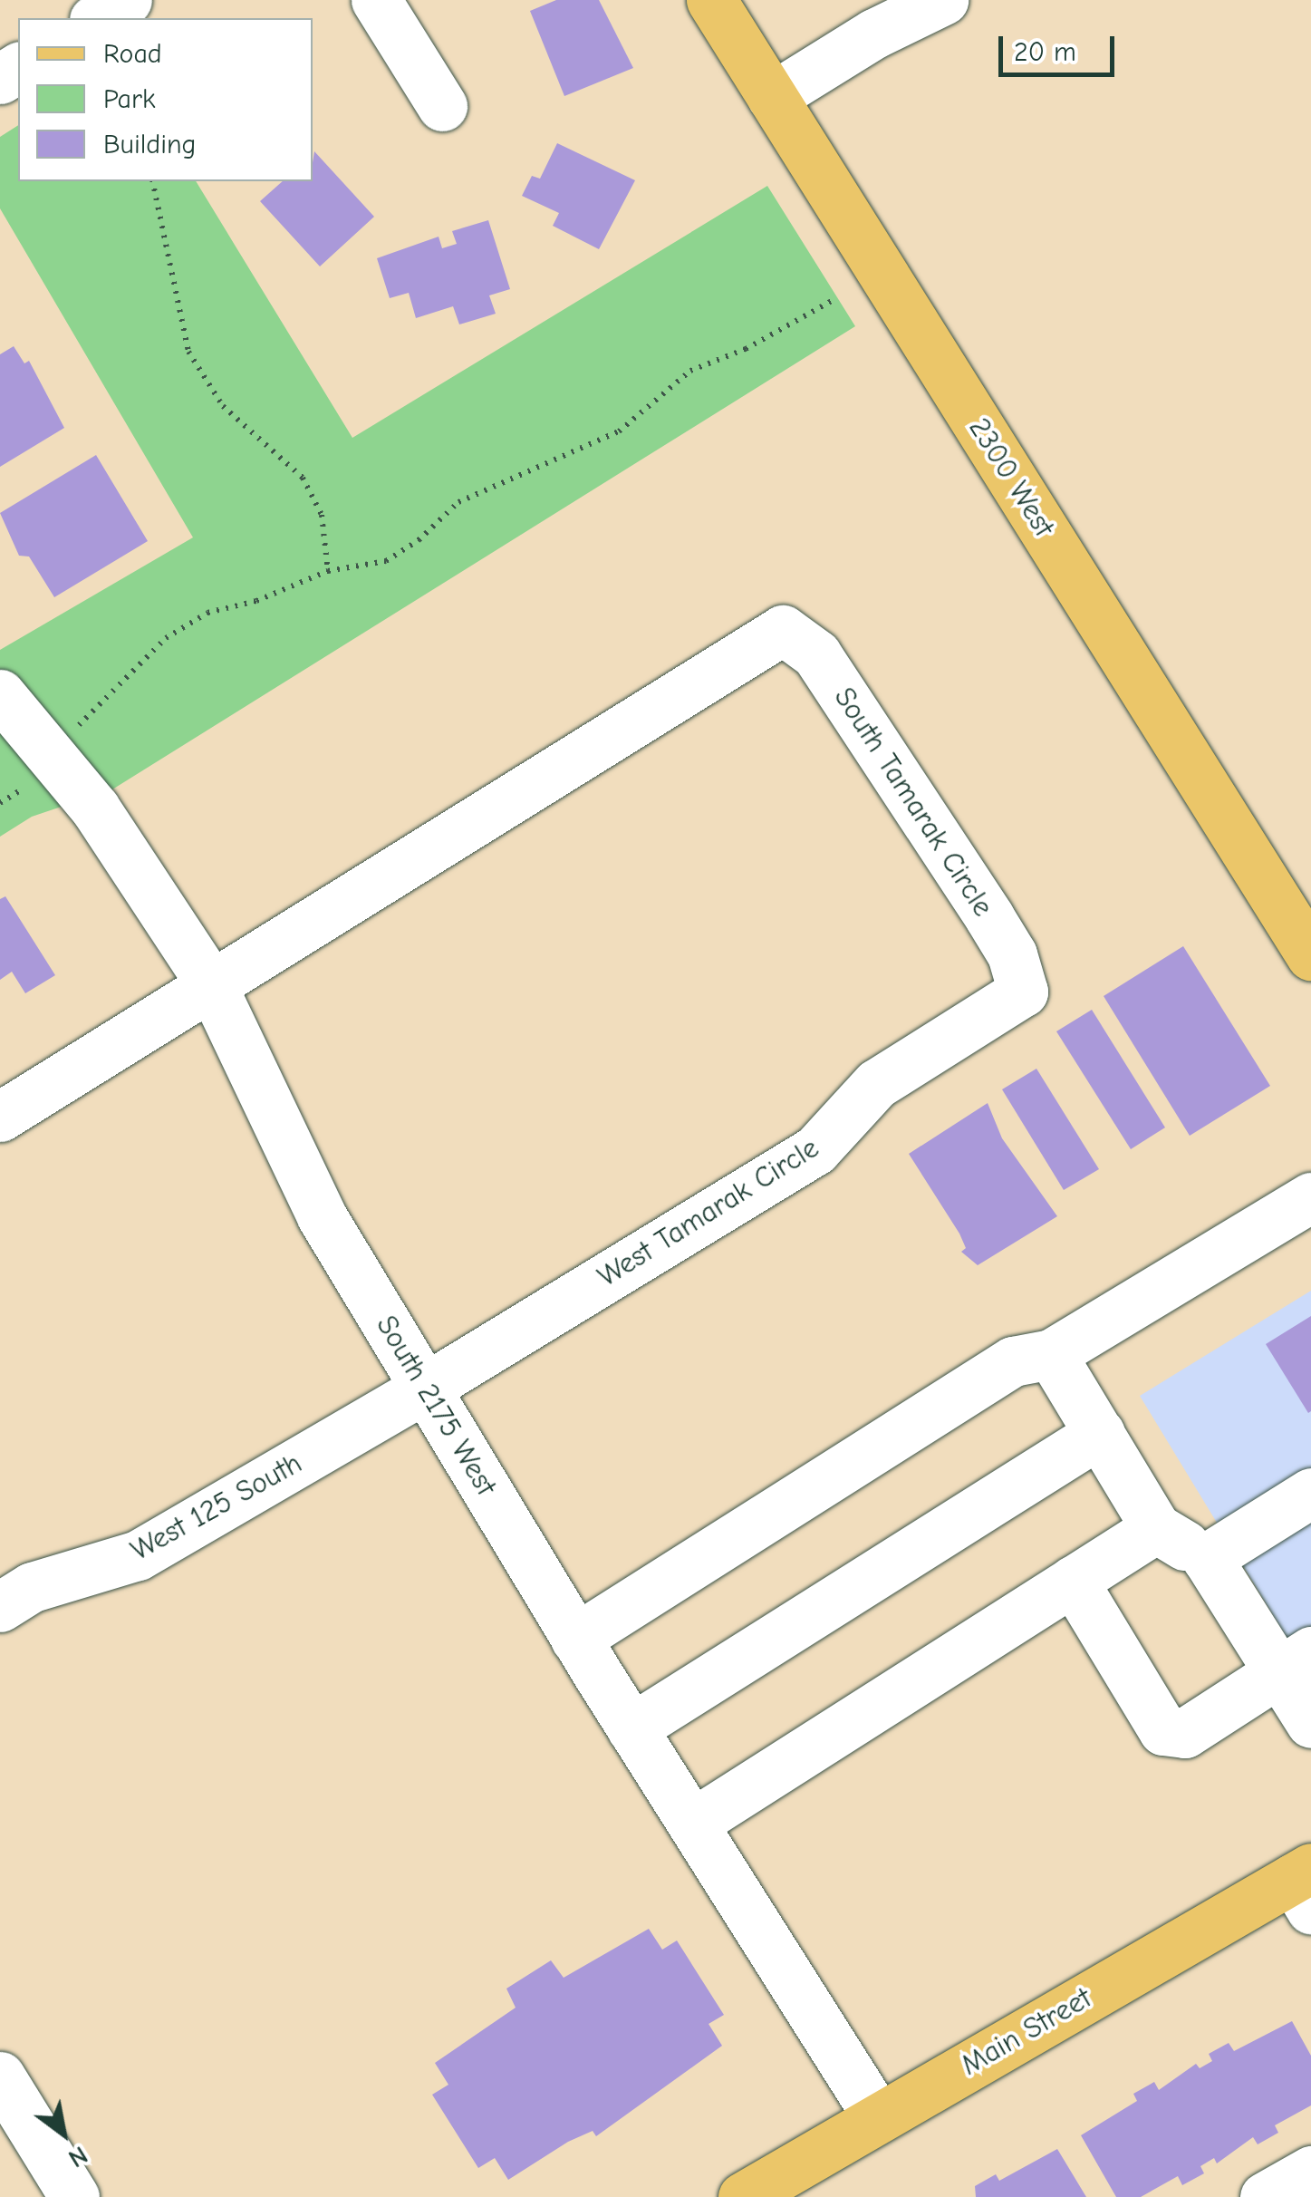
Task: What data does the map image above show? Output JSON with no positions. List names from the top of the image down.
{
  "streets": {
    "main road": ["2300 West", "Main Street"],
    "street": [
      "South Tamarak Circle",
      "West Tamarak Circle",
      "South 2175 West",
      "West 125 South"
    ]
  },
  "crossings": [
    ["South Tamarak Circle", "West Tamarak Circle"],
    ["South Tamarak Circle", "South 2175 West"],
    ["West Tamarak Circle", "South 2175 West"],
    ["West Tamarak Circle", "West 125 South"],
    ["South 2175 West", "West 125 South"],
    ["South 2175 West", "Main Street"]
  ],
  "legend": ["Road", "Park", "Building"],
  "scale_bar": "20 m",
  "north": "bottom right"
}
